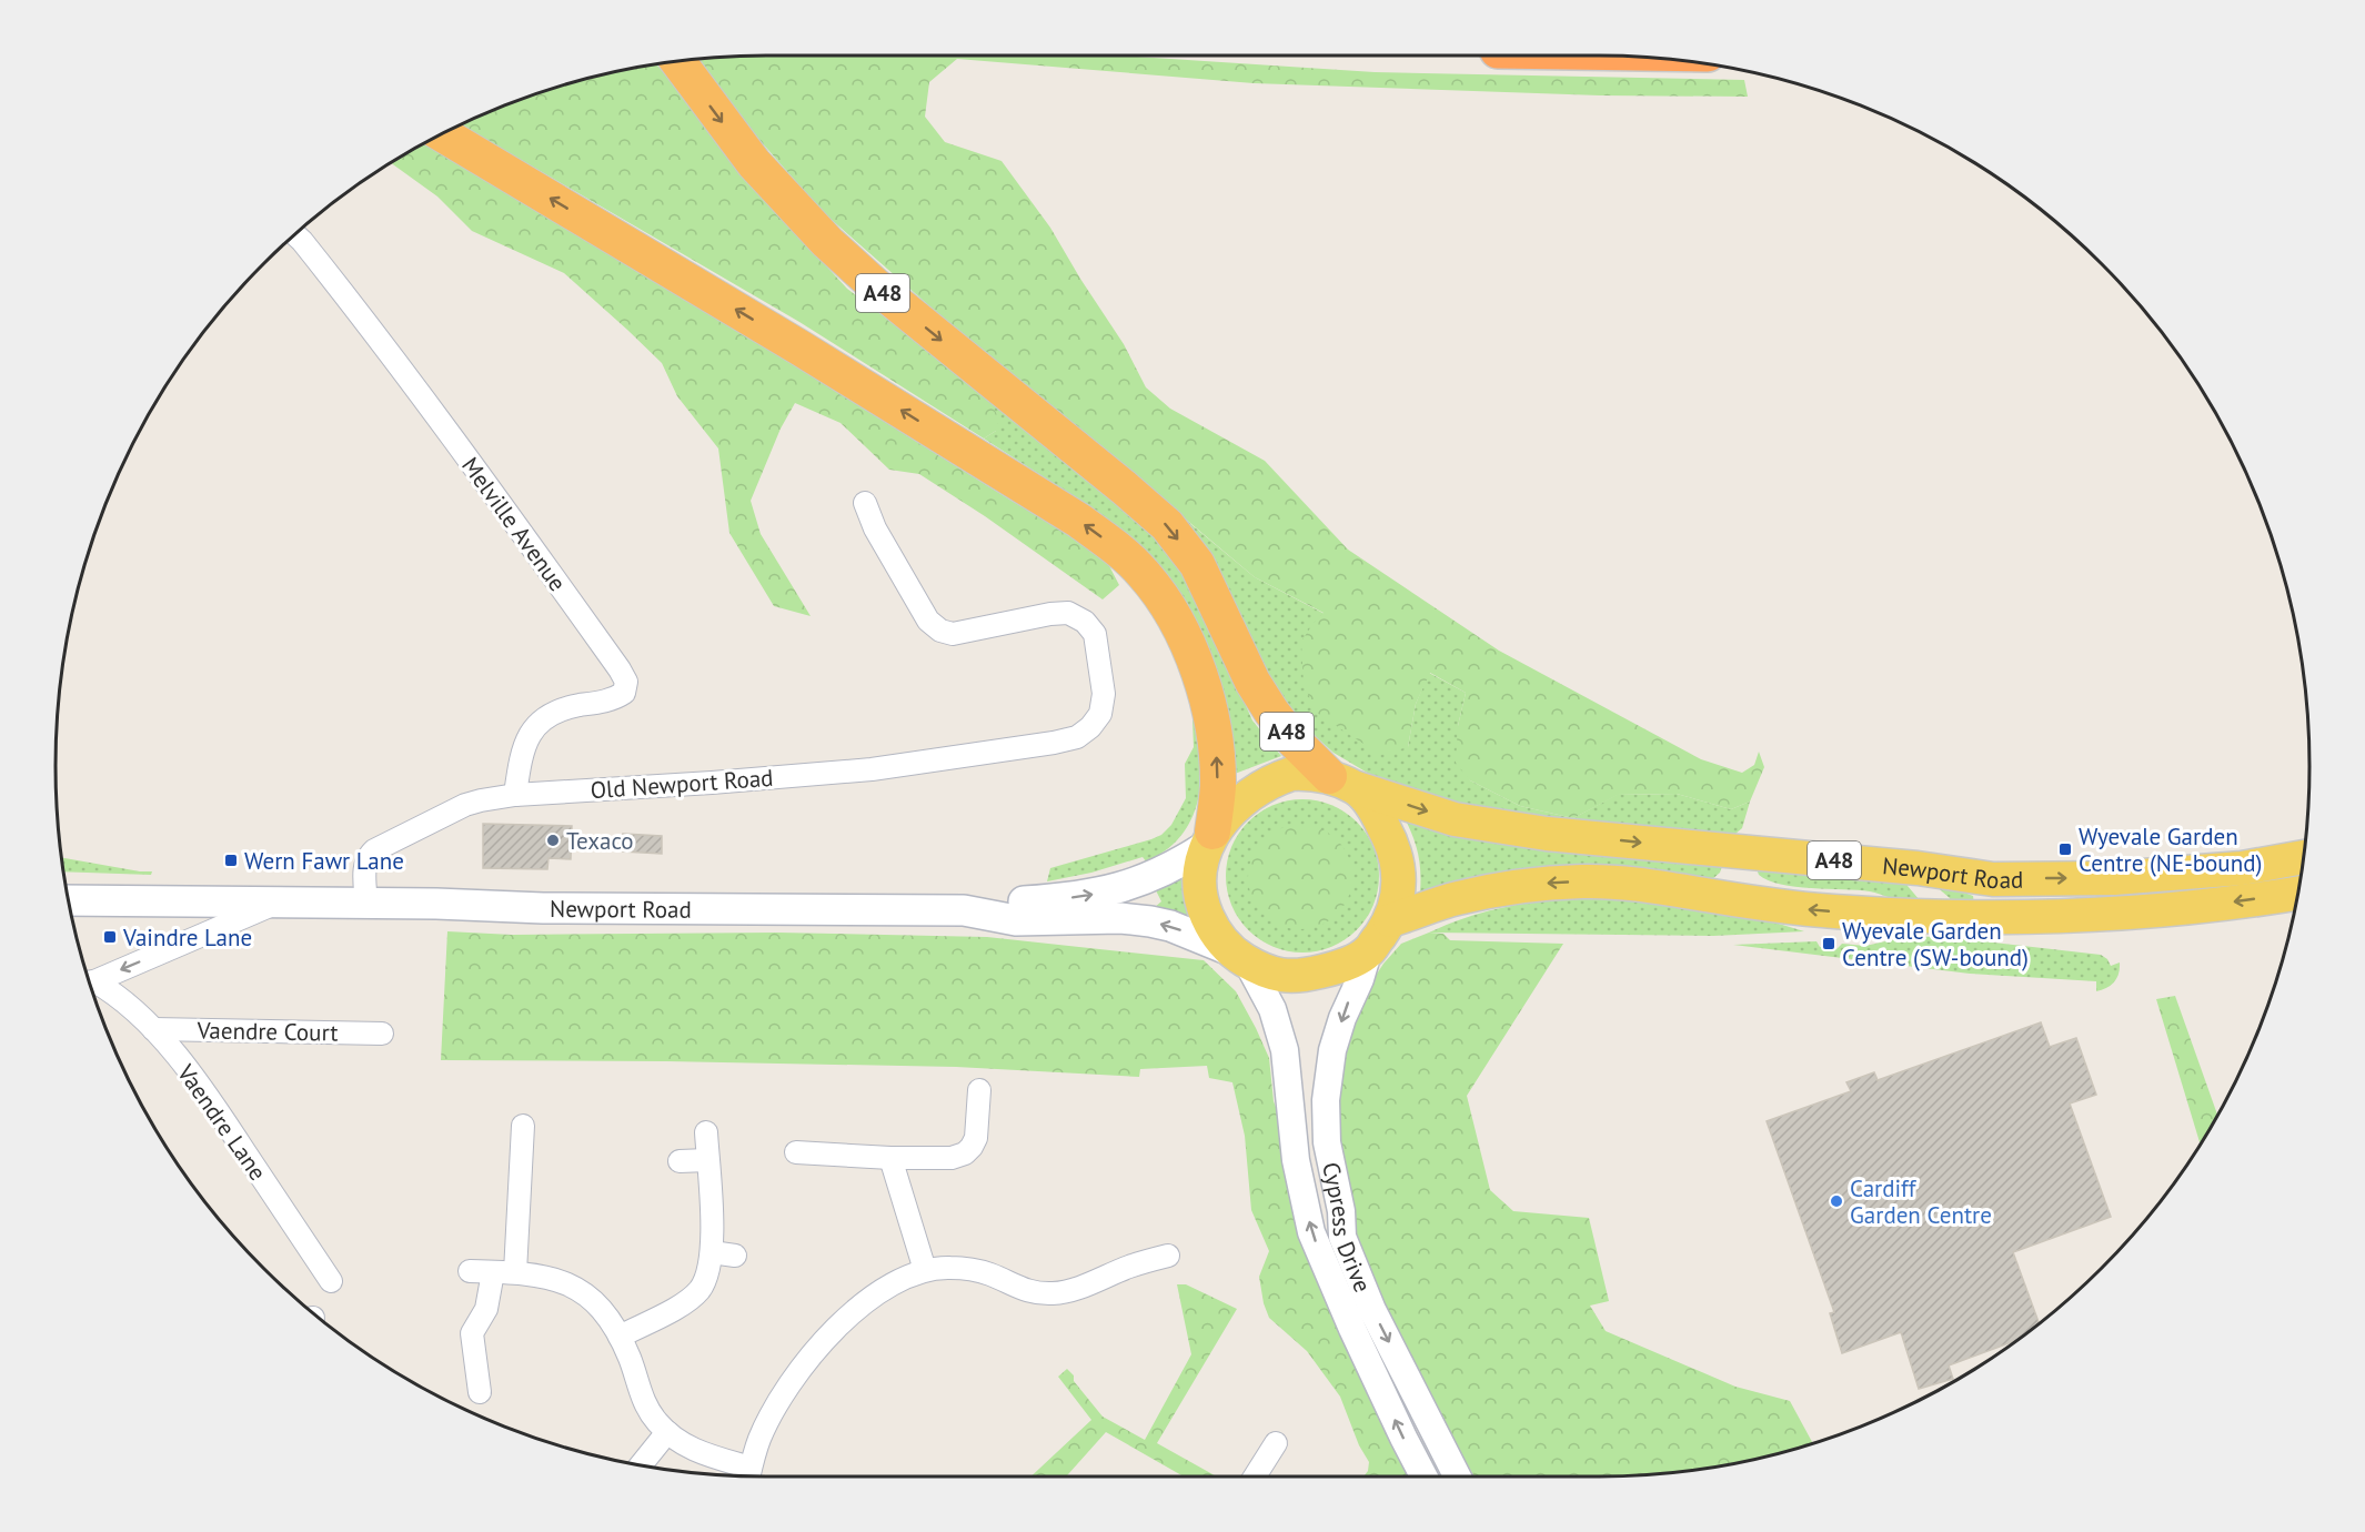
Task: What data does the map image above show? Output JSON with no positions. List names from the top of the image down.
{
  "streets": {
    "highway": ["A48"],
    "main road": ["Newport Road"],
    "street": [
      "Melville Avenue",
      "Old Newport Road",
      "Vaendre Court",
      "Vaendre Lane",
      "Cypress Drive"
    ]
  },
  "crossings": [
    ["A48", "Newport Road"],
    ["A48", "Cypress Drive"],
    ["Melville Avenue", "Old Newport Road"],
    ["Old Newport Road", "Newport Road"],
    ["Newport Road", "Cypress Drive"],
    ["Vaendre Court", "Vaendre Lane"]
  ],
  "places": {
    "other": ["Texaco", "Cardiff Garden Centre"],
    "transit": [
      "Wyevale Garden Centre (NE-bound)",
      "Wern Fawr Lane",
      "Vaindre Lane",
      "Wyevale Garden Centre (SW-bound)"
    ]
  }
}
